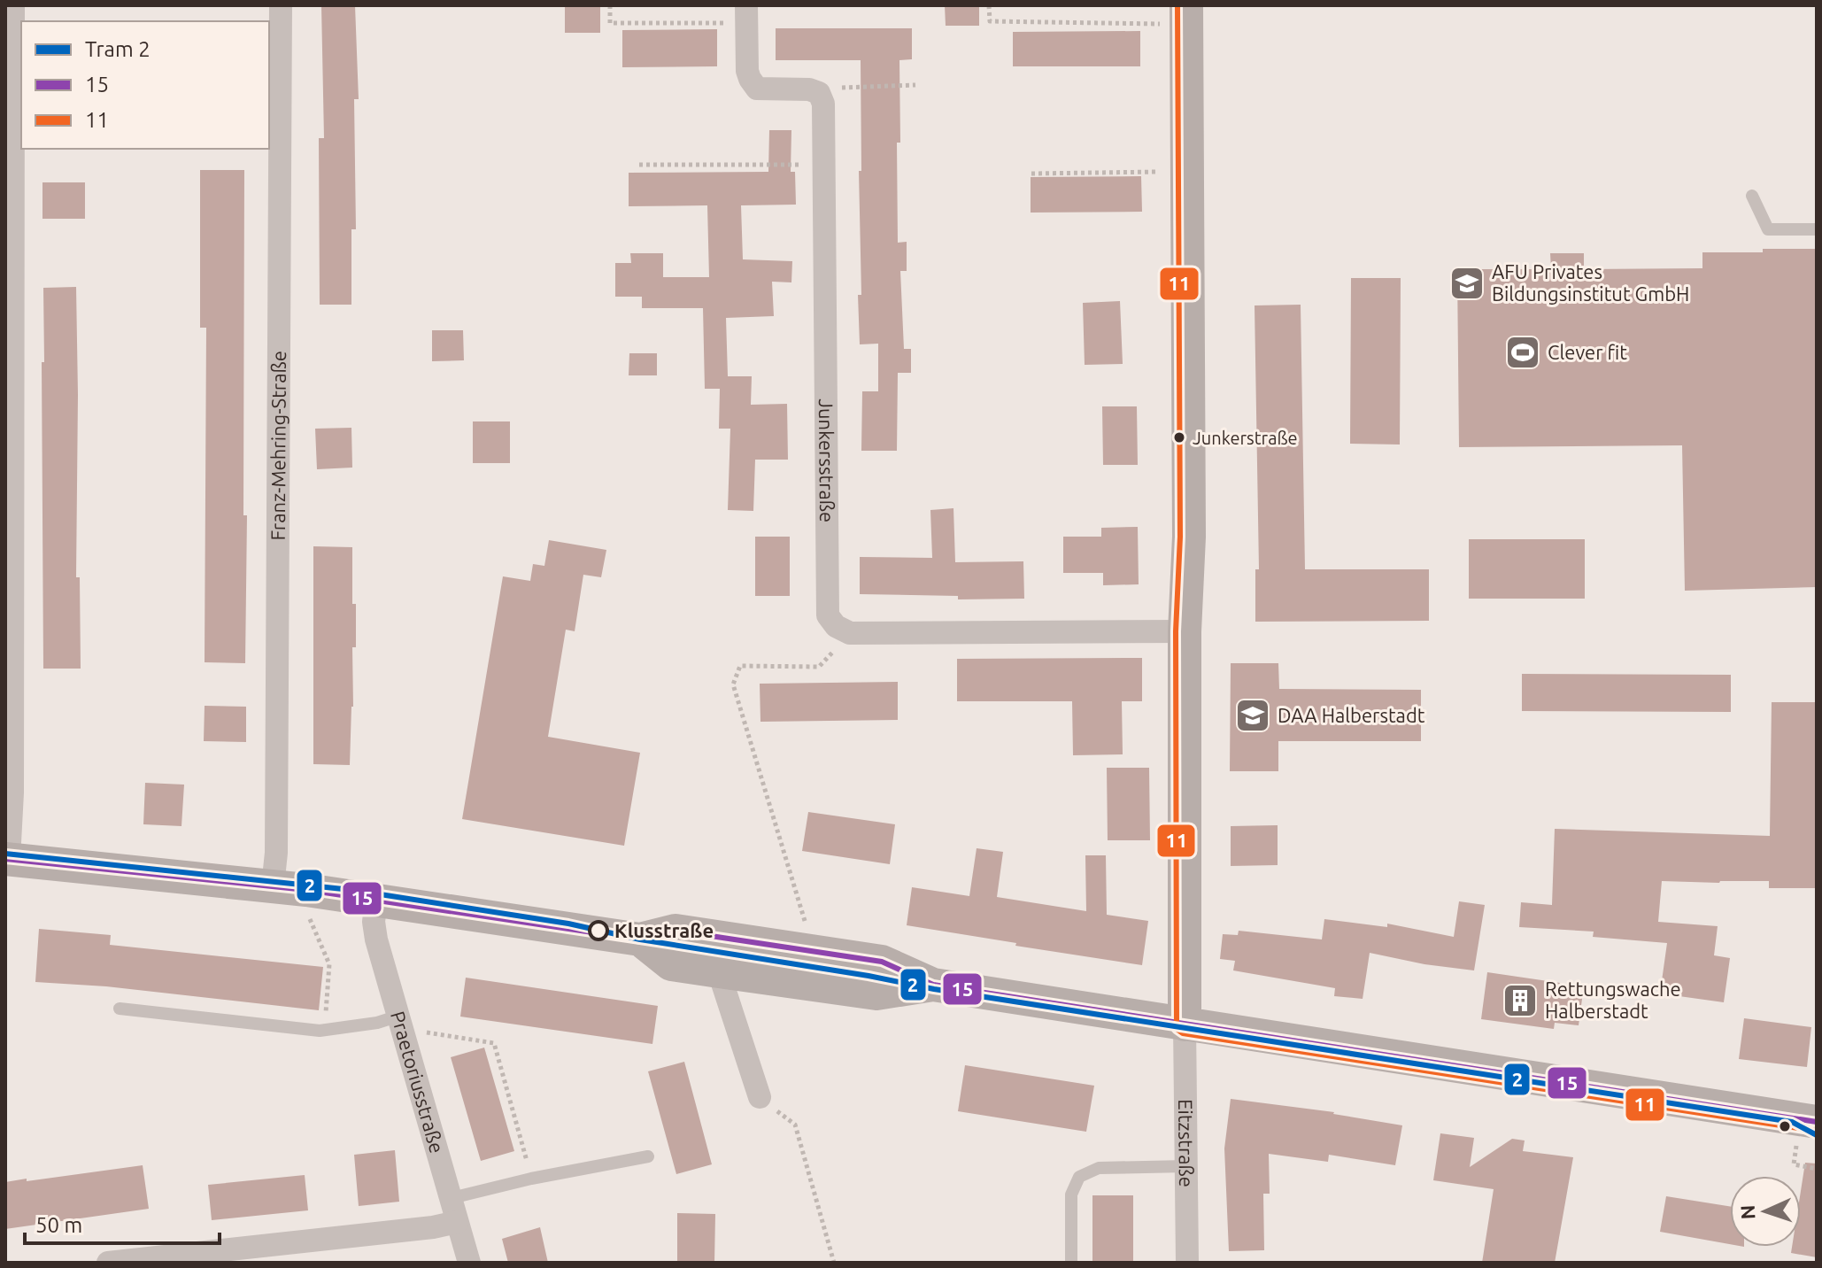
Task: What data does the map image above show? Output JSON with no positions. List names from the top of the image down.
{
  "streets": {
    "street": [
      "Franz-Mehring-Straße",
      "Junkersstraße",
      "Praetoriusstraße",
      "Eitzstraße"
    ]
  },
  "places": {
    "school or university": ["AFU Privates Bildungsinstitut GmbH", "DAA Halberstadt"],
    "sports": ["Clever fit"],
    "other": ["Junkerstraße", "Klusstraße"],
    "building": ["Rettungswache Halberstadt"]
  },
  "lines": ["transit line 11", "tram line 2", "transit line 15"],
  "legend": ["Tram 2", "15", "11"],
  "scale_bar": "50 m",
  "north": "left"
}
